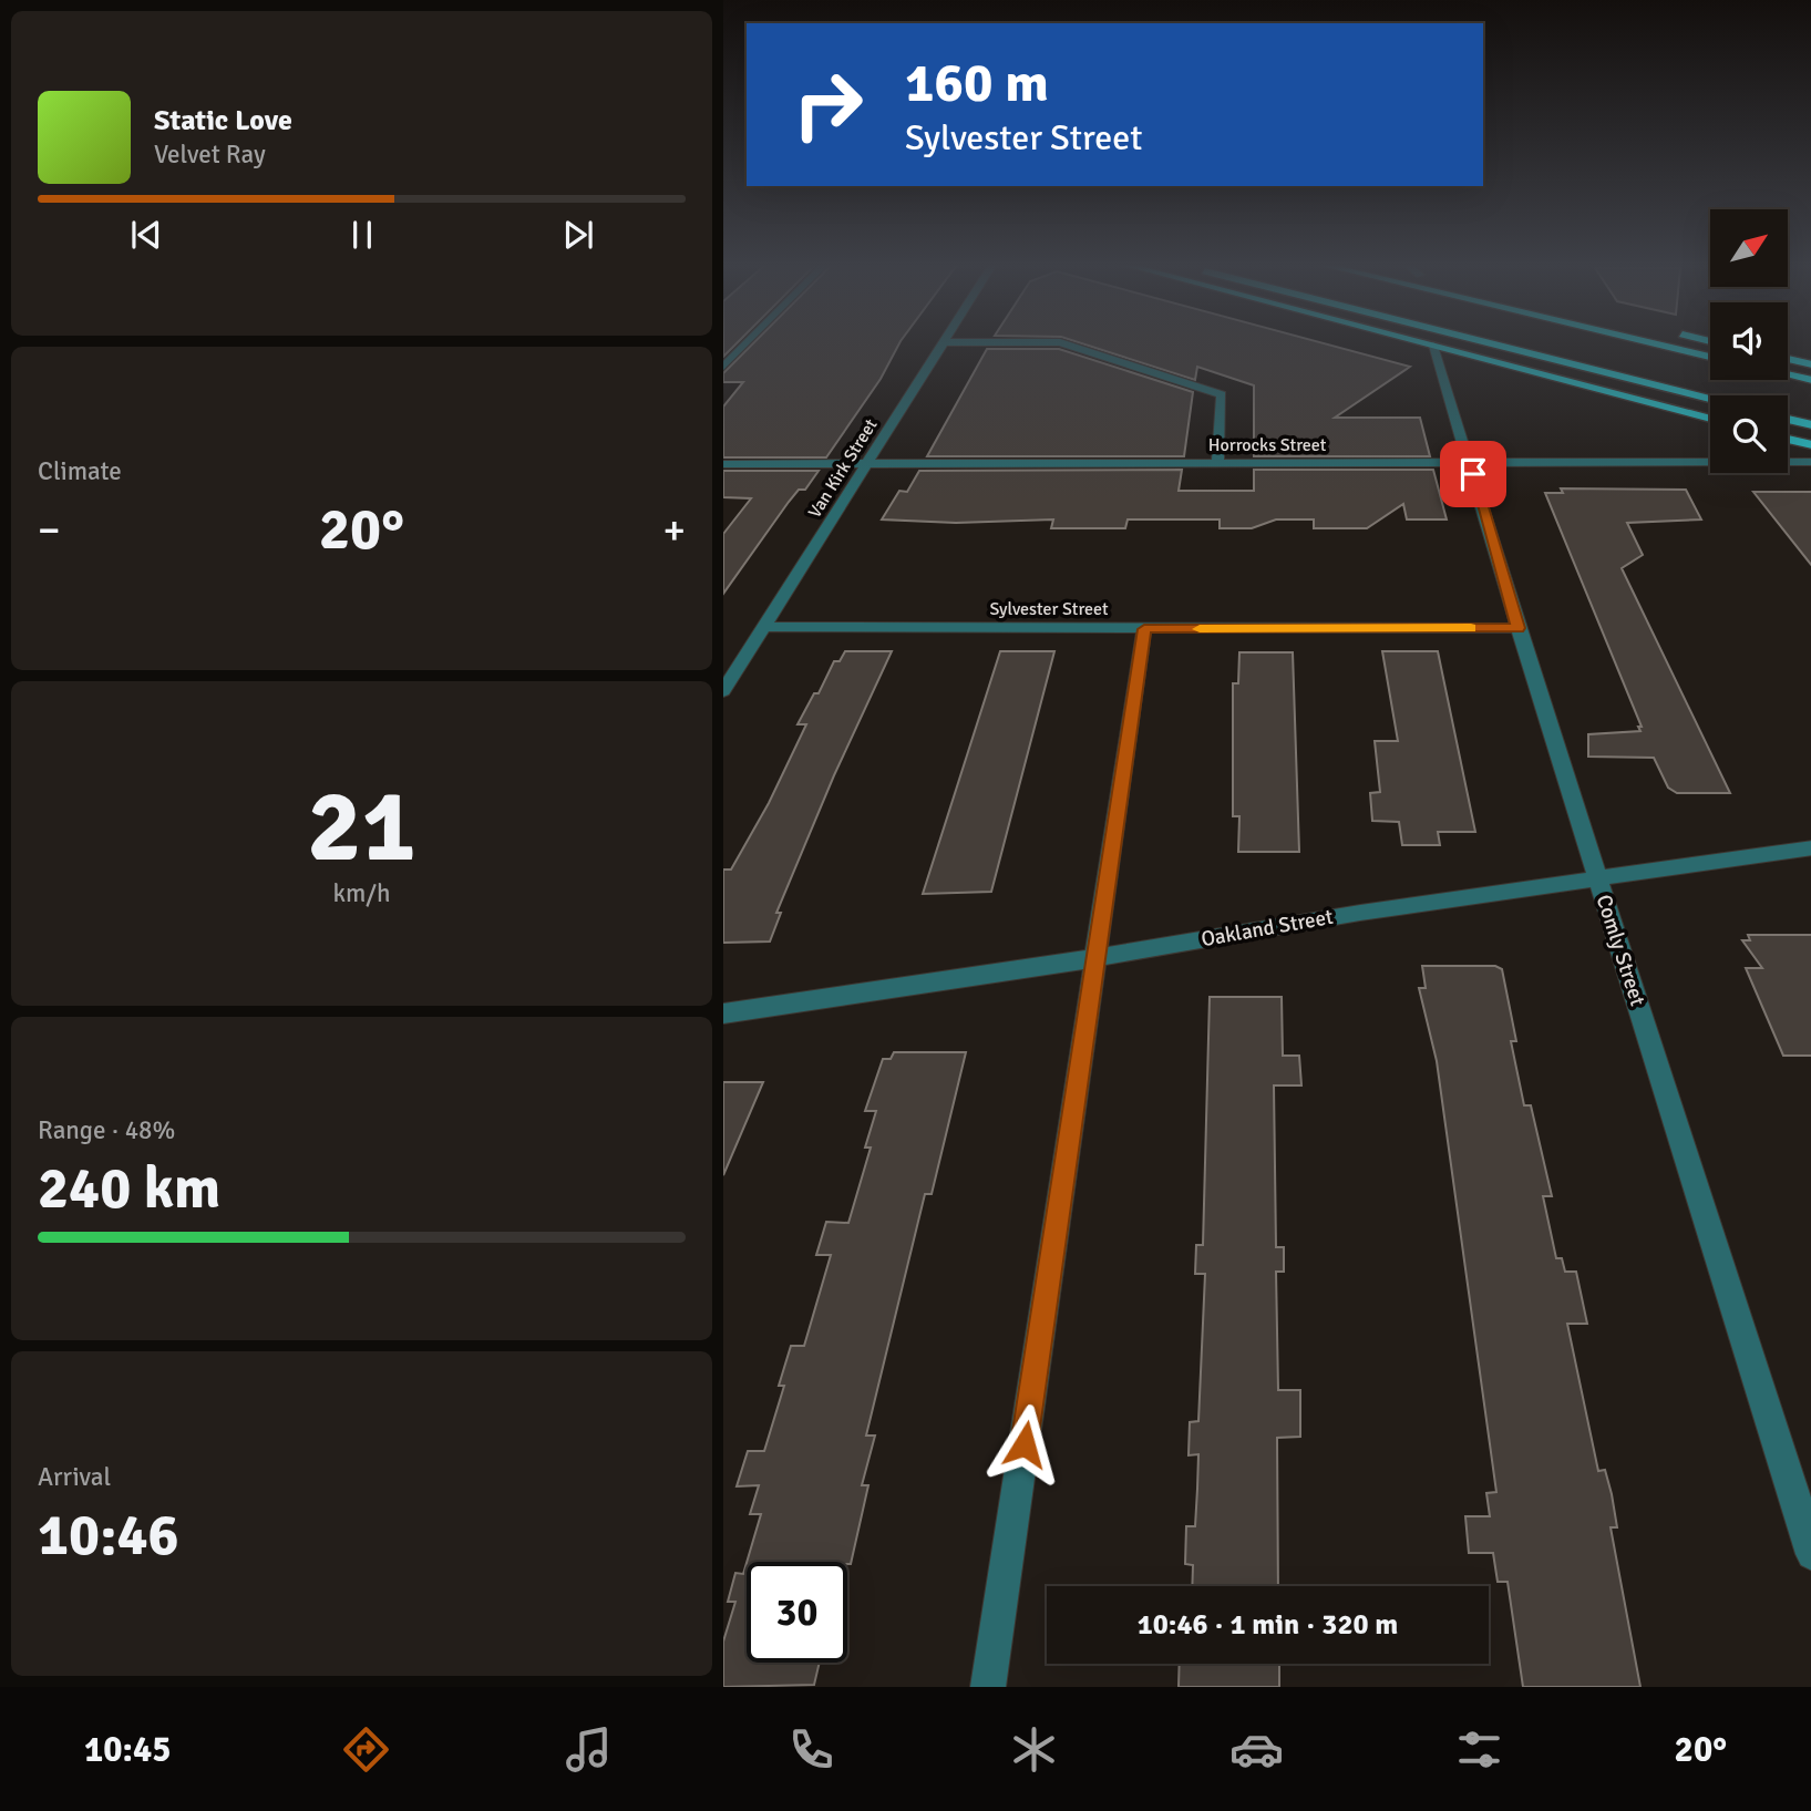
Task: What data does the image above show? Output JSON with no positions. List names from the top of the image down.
{
  "streets": {
    "street": [
      "Horrocks Street",
      "Van Kirk Street",
      "Sylvester Street",
      "Oakland Street",
      "Comly Street"
    ]
  },
  "crossings": [
    ["Horrocks Street", "Van Kirk Street"],
    ["Horrocks Street", "Comly Street"],
    ["Van Kirk Street", "Sylvester Street"],
    ["Sylvester Street", "Comly Street"],
    ["Oakland Street", "Comly Street"]
  ],
  "north": "top right",
  "page": {
    "turn": ["160 m", "Sylvester Street"],
    "song": ["Static Love", "Velvet Ray"],
    "tile": [
      "Climate",
      ["21", "km/h"],
      ["Range · 48%", "240 km"],
      ["Arrival", "10:46"]
    ],
    "heat": ["−", "20°", "+"],
    "limit": "30",
    "trip": "10:46 · 1 min · 320 m",
    "tabs": ["10:45", "20°"]
  }
}
